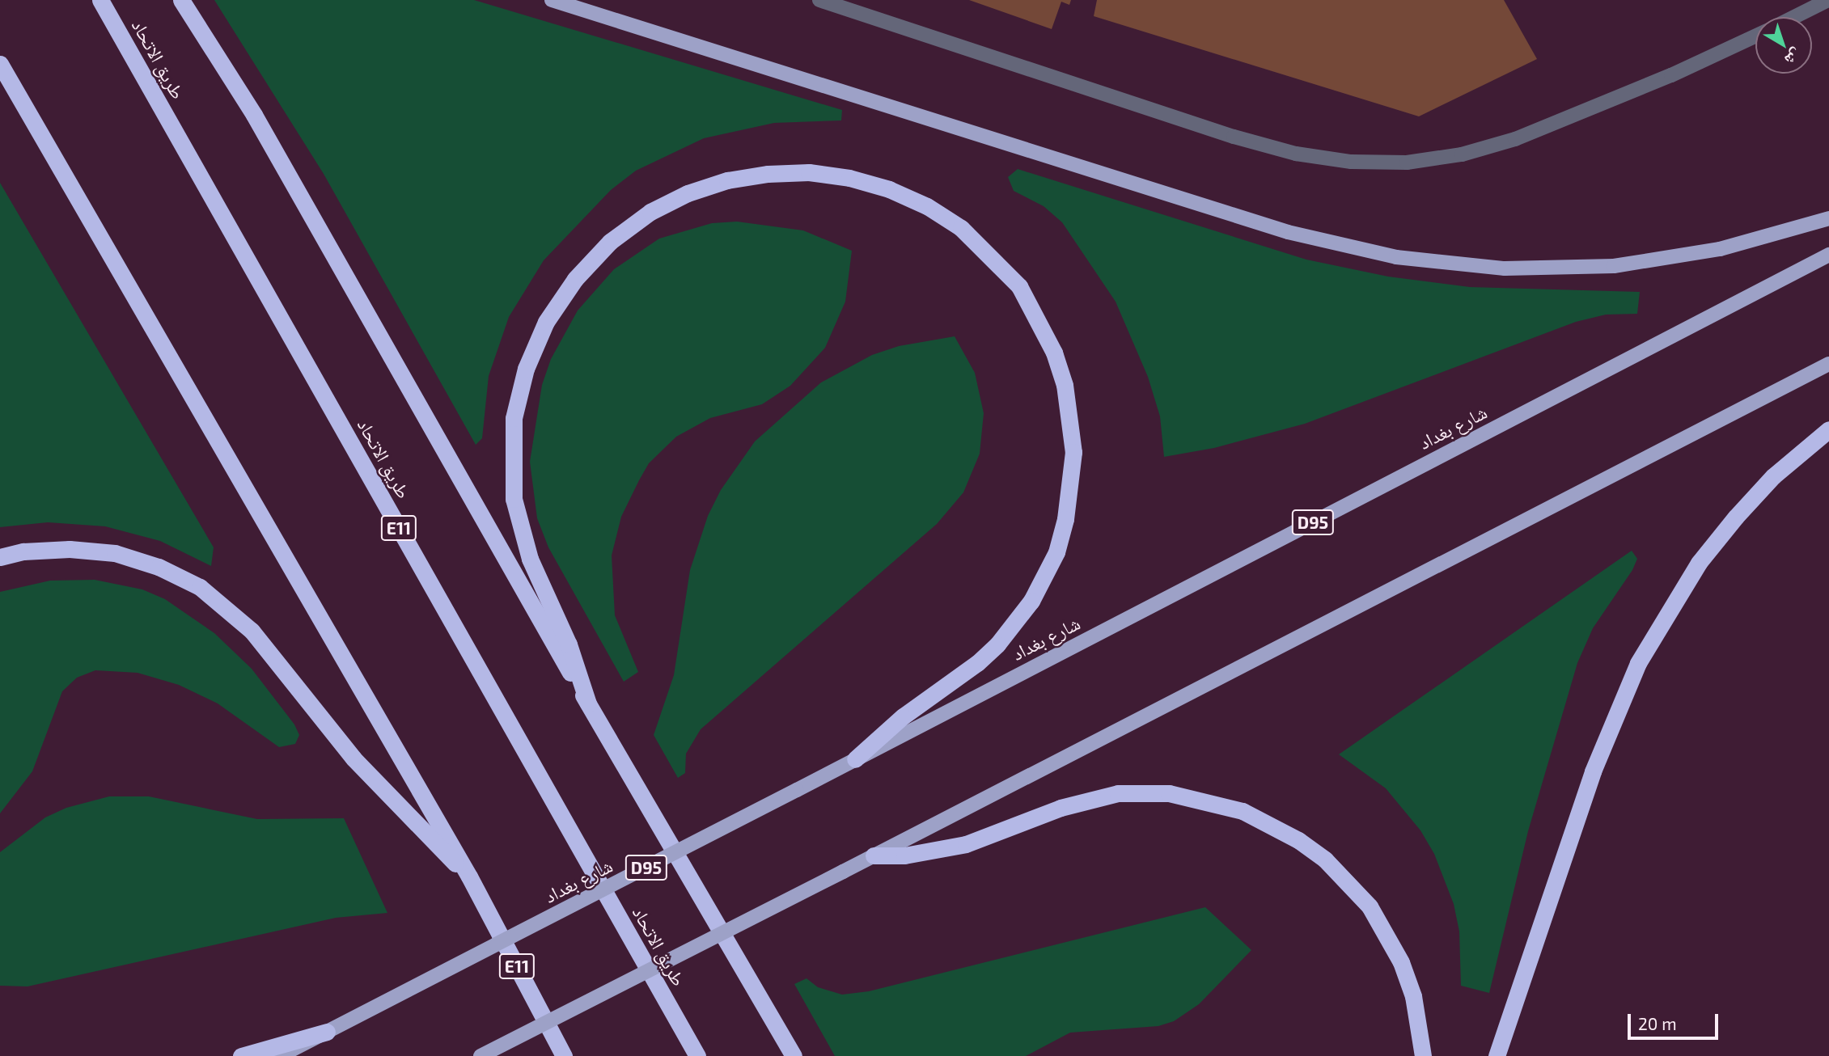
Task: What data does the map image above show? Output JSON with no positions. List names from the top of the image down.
{
  "streets": {
    "highway": ["طريق الاتحاد", "E11"],
    "main road": ["شارع بغداد", "D95"]
  },
  "scale_bar": "20 m",
  "north": "bottom right"
}
